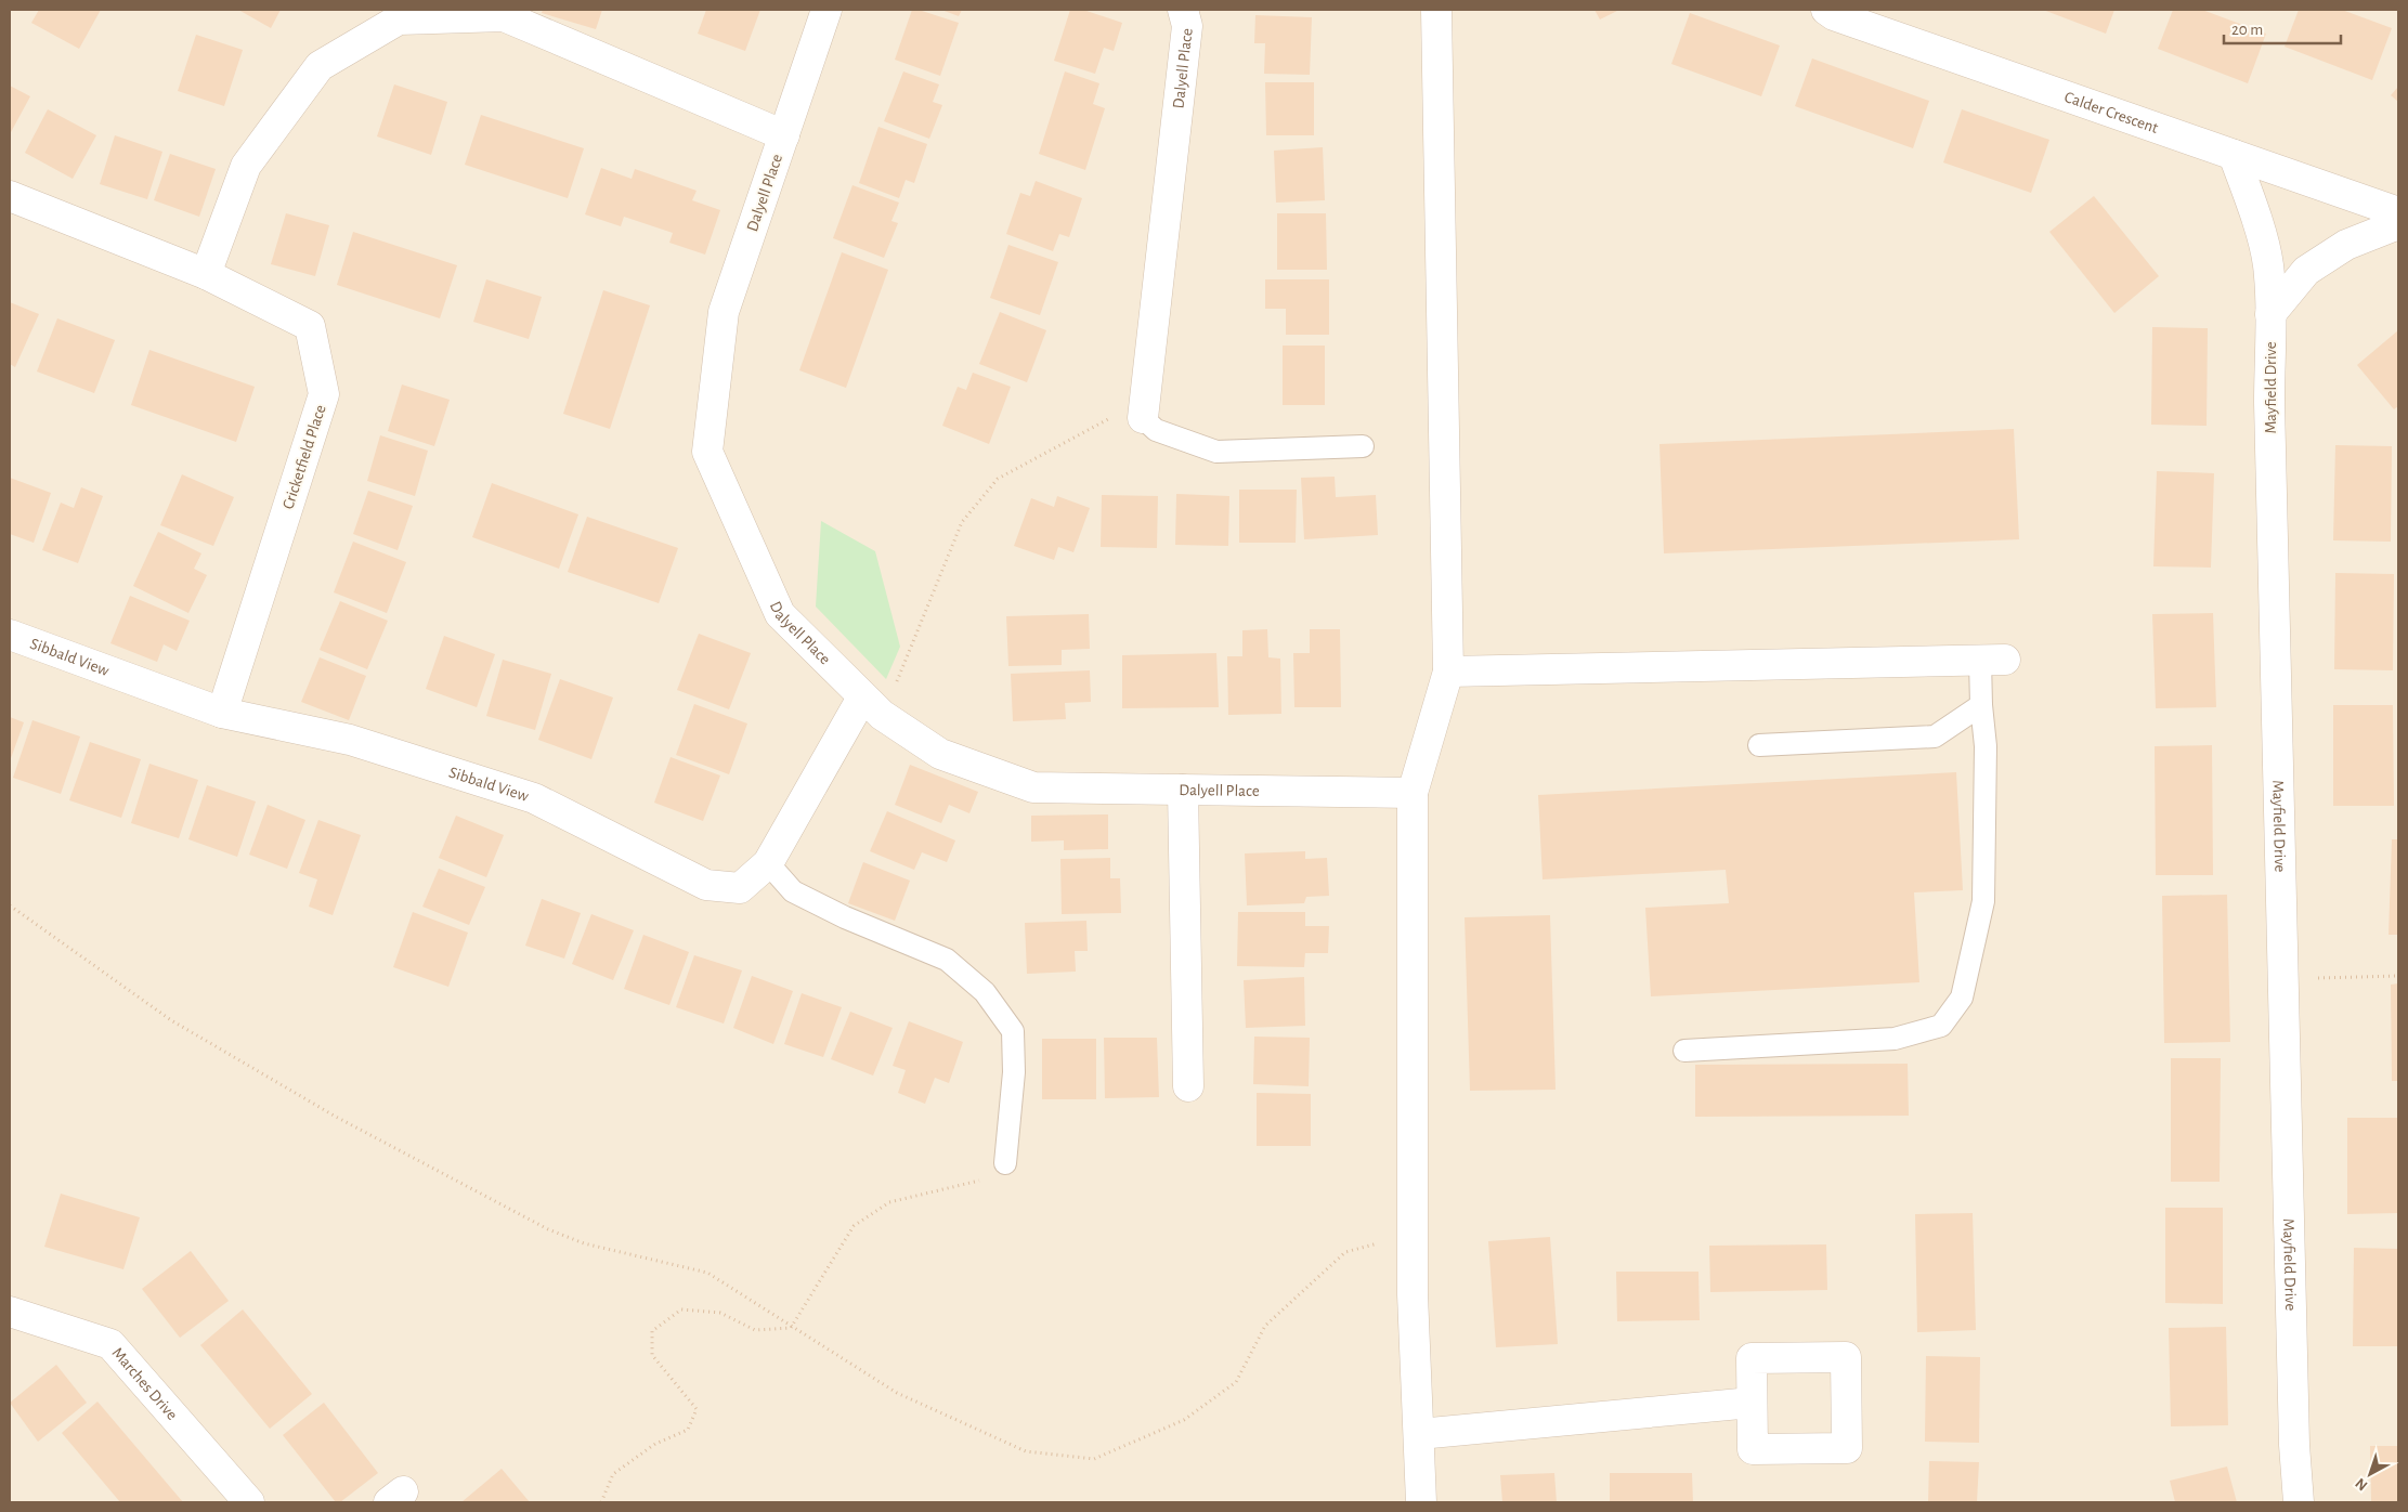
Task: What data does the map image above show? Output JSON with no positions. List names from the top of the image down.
{
  "streets": {
    "street": [
      "Dalyell Place",
      "Calder Crescent",
      "Mayfield Drive",
      "Cricketfield Place",
      "Sibbald View",
      "Marches Drive"
    ]
  },
  "crossings": [
    ["Dalyell Place", "Sibbald View"],
    ["Calder Crescent", "Mayfield Drive"],
    ["Cricketfield Place", "Sibbald View"]
  ],
  "scale_bar": "20 m",
  "north": "bottom left"
}
